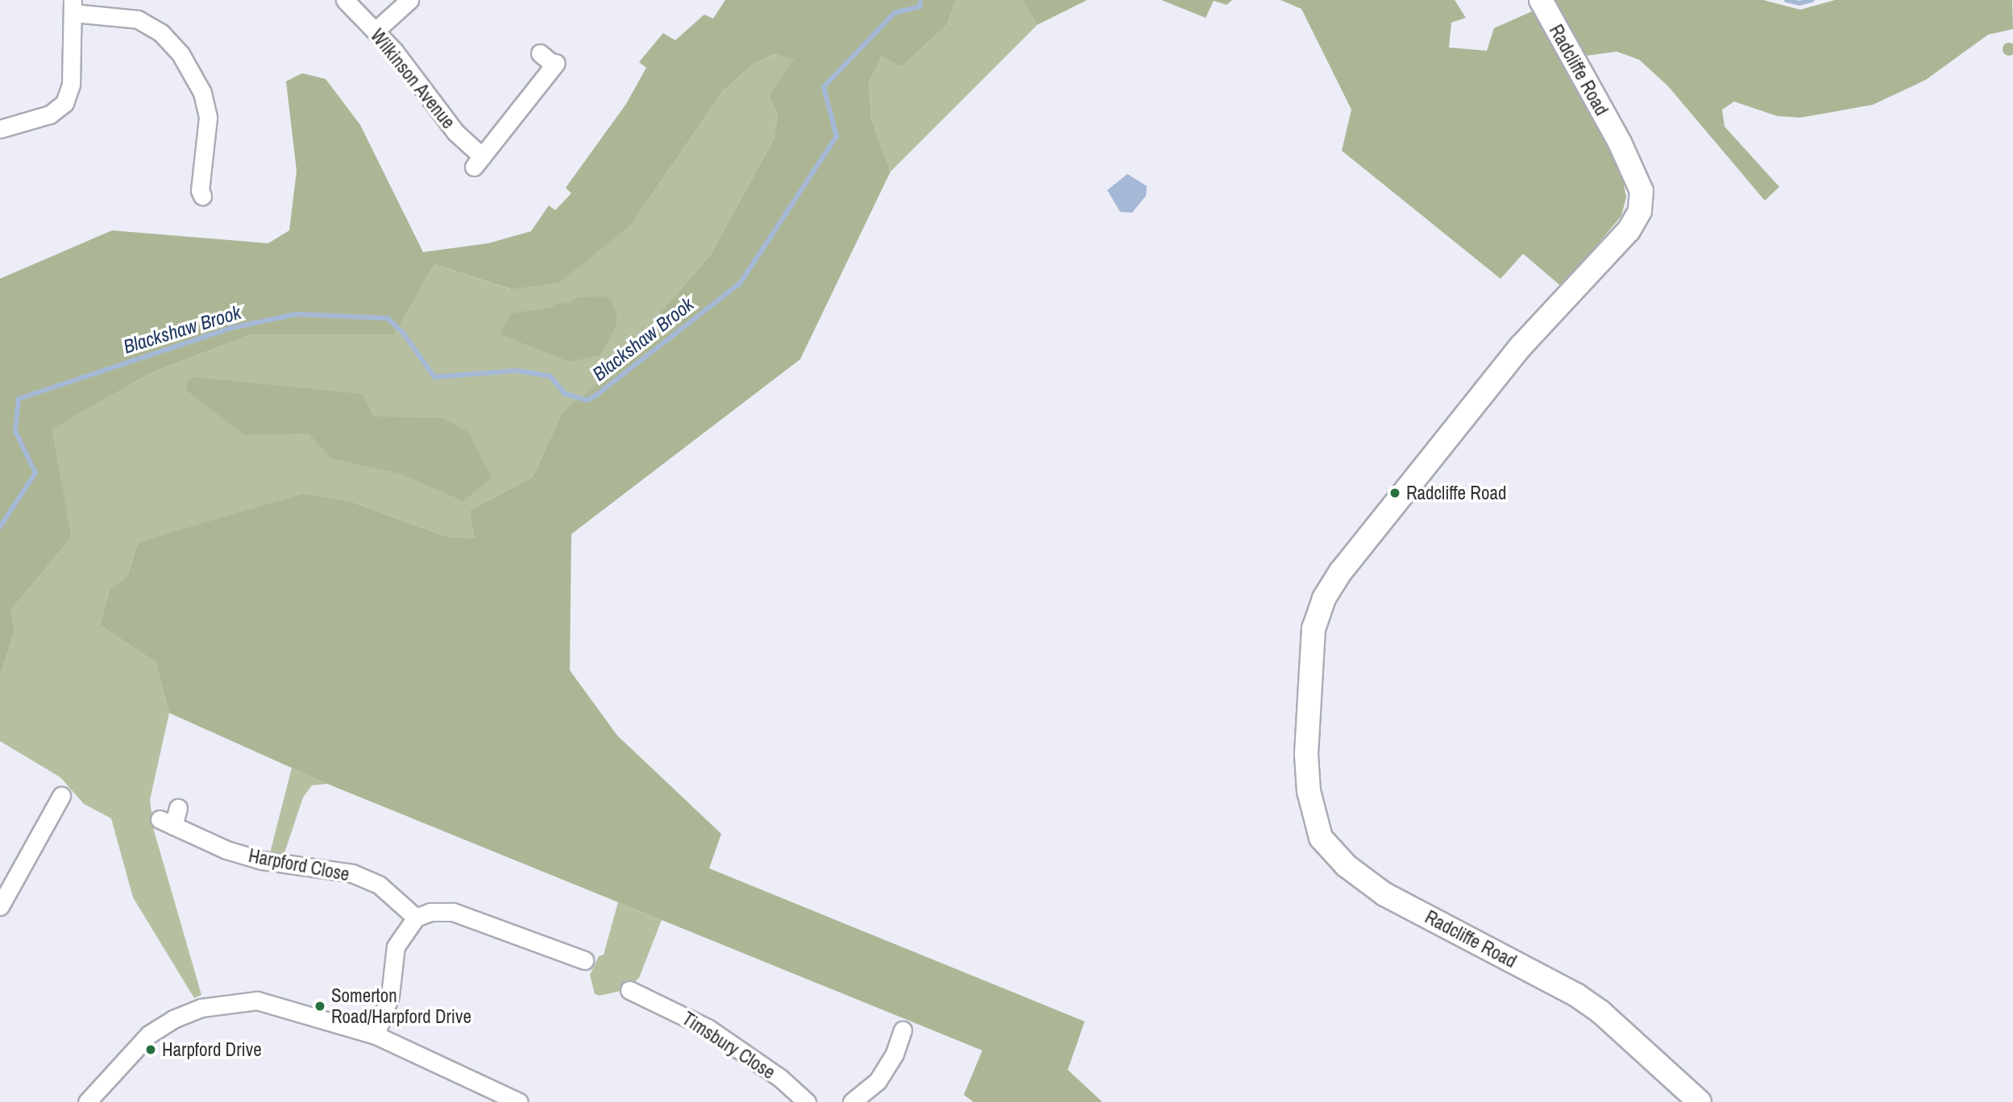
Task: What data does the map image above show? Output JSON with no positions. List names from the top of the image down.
{
  "streets": {
    "main road": ["Radcliffe Road"],
    "street": ["Wilkinson Avenue", "Harpford Close", "Timsbury Close"]
  },
  "water": ["Blackshaw Brook"],
  "places": ["Radcliffe Road", "Somerton Road/Harpford Drive", "Harpford Drive"]
}
